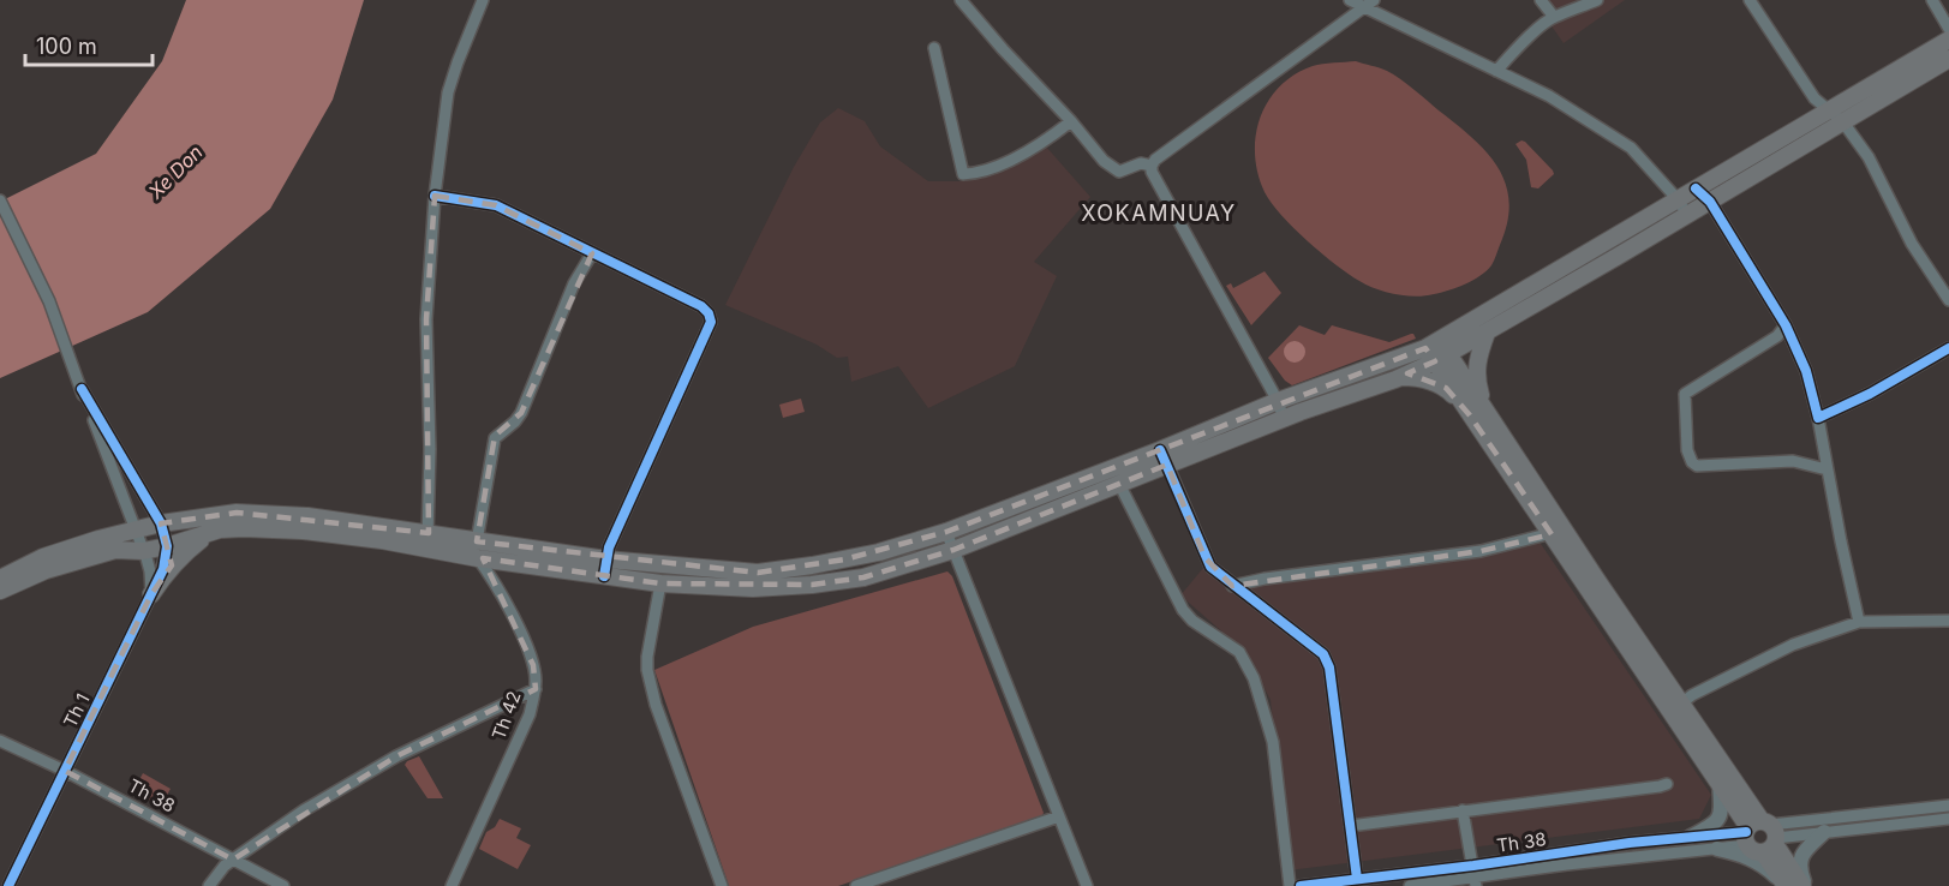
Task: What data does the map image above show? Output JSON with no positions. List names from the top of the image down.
{
  "streets": {
    "street": ["Th 1", "Th 42", "Th 38"]
  },
  "crossings": [
    ["Th 1", "Th 38"]
  ],
  "districts": ["XOKAMNUAY"],
  "water": ["Xe Don"],
  "scale_bar": "100 m"
}
